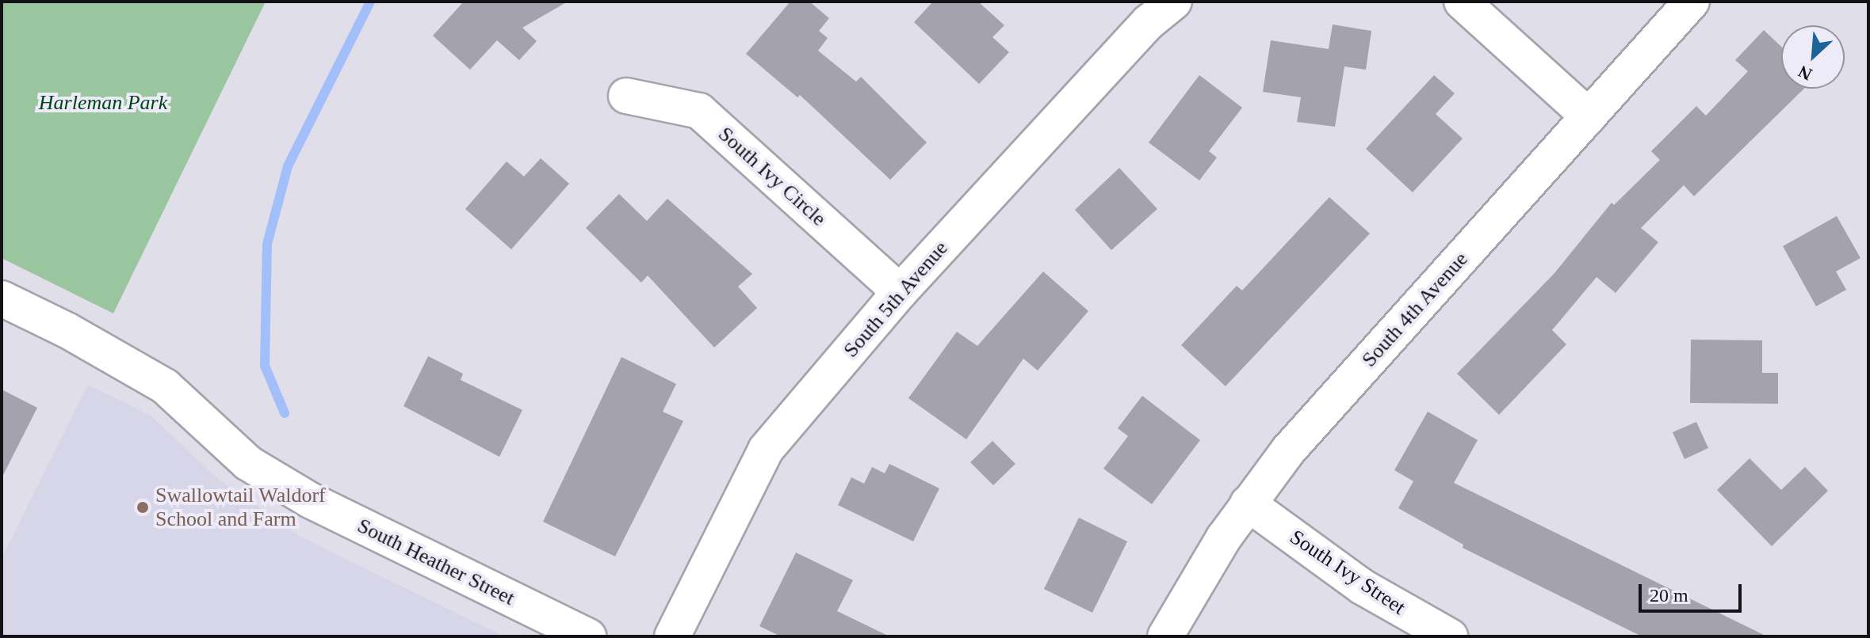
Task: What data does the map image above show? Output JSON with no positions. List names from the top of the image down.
{
  "streets": {
    "street": [
      "South Ivy Circle",
      "South 5th Avenue",
      "South 4th Avenue",
      "South Heather Street",
      "South Ivy Street"
    ]
  },
  "crossings": [
    ["South Ivy Circle", "South 5th Avenue"],
    ["South 4th Avenue", "South Ivy Street"]
  ],
  "parks": ["Harleman Park"],
  "places": ["Swallowtail Waldorf School and Farm"],
  "scale_bar": "20 m",
  "north": "bottom left"
}
